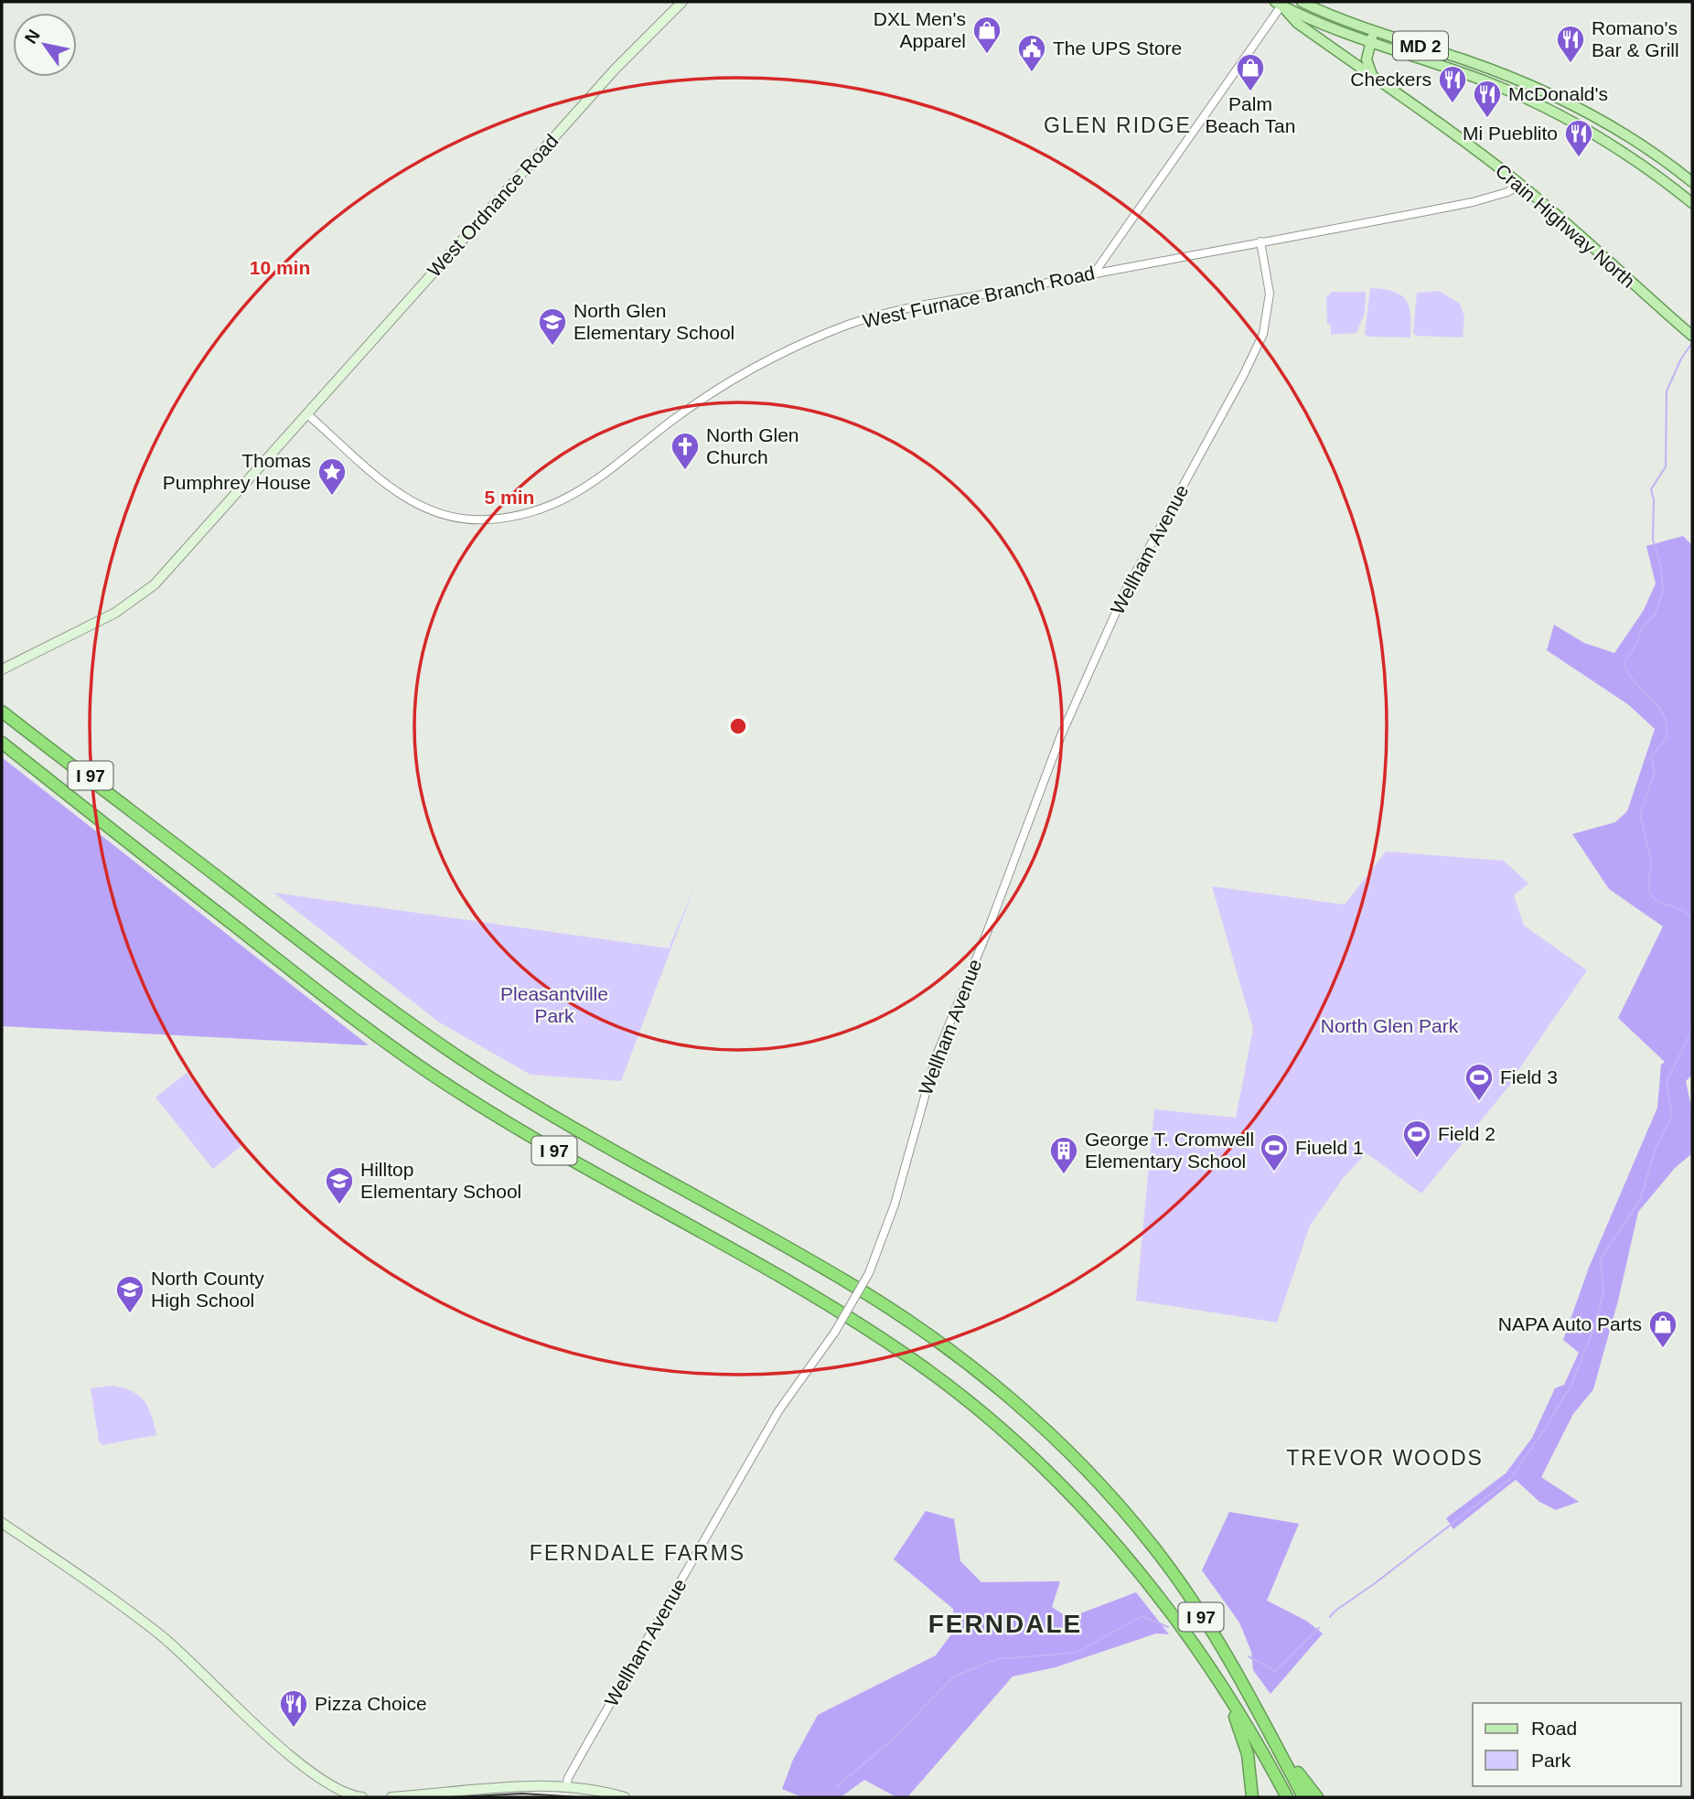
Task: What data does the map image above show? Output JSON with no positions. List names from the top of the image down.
{
  "streets": {
    "highway": ["I 97"],
    "main road": ["MD 2", "West Ordnance Road", "Crain Highway North"],
    "street": ["West Furnace Branch Road", "Wellham Avenue"]
  },
  "crossings": [
    ["MD 2", "Crain Highway North"],
    ["West Ordnance Road", "West Furnace Branch Road"],
    ["Crain Highway North", "West Furnace Branch Road"],
    ["West Furnace Branch Road", "Wellham Avenue"]
  ],
  "districts": [
    "GLEN RIDGE",
    "TREVOR WOODS",
    "FERNDALE FARMS",
    "FERNDALE"
  ],
  "parks": ["Pleasantville Park", "North Glen Park"],
  "places": {
    "shop": ["DXL Men's Apparel", "Palm Beach Tan", "NAPA Auto Parts"],
    "restaurant": [
      "Romano's Bar & Grill",
      "Checkers",
      "McDonald's",
      "Mi Pueblito",
      "Pizza Choice"
    ],
    "public building": ["The UPS Store"],
    "school or university": ["North Glen Elementary School", "Hilltop Elementary School", "North County High School"],
    "church": ["North Glen Church"],
    "place": ["Thomas Pumphrey House"],
    "sports": ["Field 3", "Field 2", "Fiueld 1"],
    "building": ["George T. Cromwell Elementary School"]
  },
  "legend": ["Road", "Park"],
  "north": "top left",
  "rings": ["10 min", "5 min"]
}
